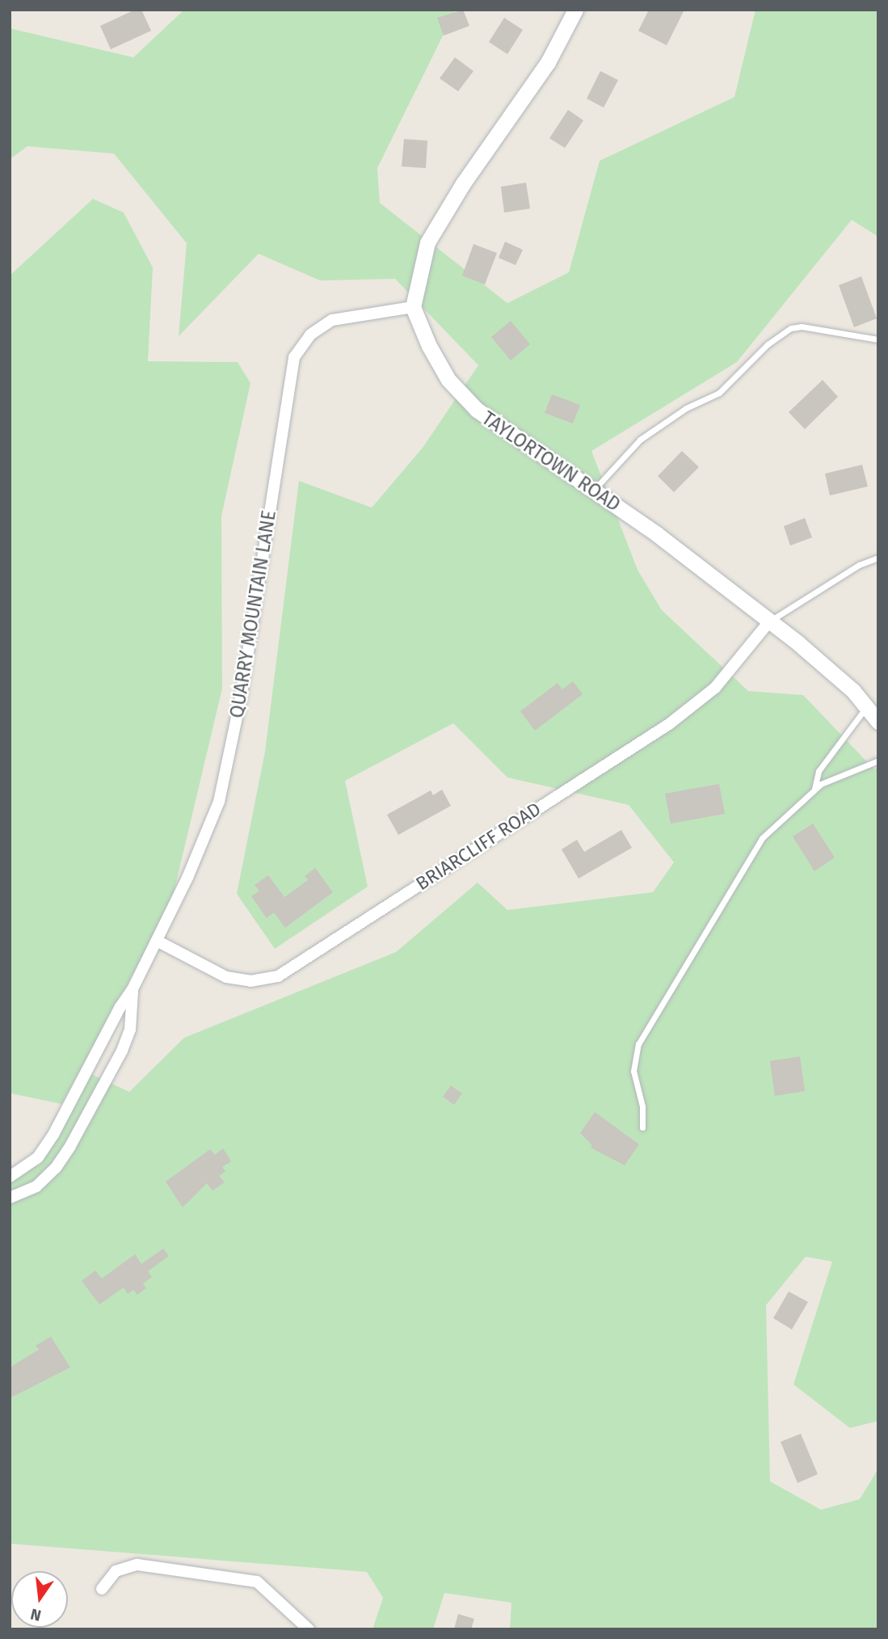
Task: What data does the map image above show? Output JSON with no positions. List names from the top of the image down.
{
  "streets": {
    "street": ["TAYLORTOWN ROAD", "QUARRY MOUNTAIN LANE", "BRIARCLIFF ROAD"]
  },
  "crossings": [
    ["TAYLORTOWN ROAD", "QUARRY MOUNTAIN LANE"],
    ["TAYLORTOWN ROAD", "BRIARCLIFF ROAD"],
    ["QUARRY MOUNTAIN LANE", "BRIARCLIFF ROAD"]
  ],
  "north": "bottom"
}
